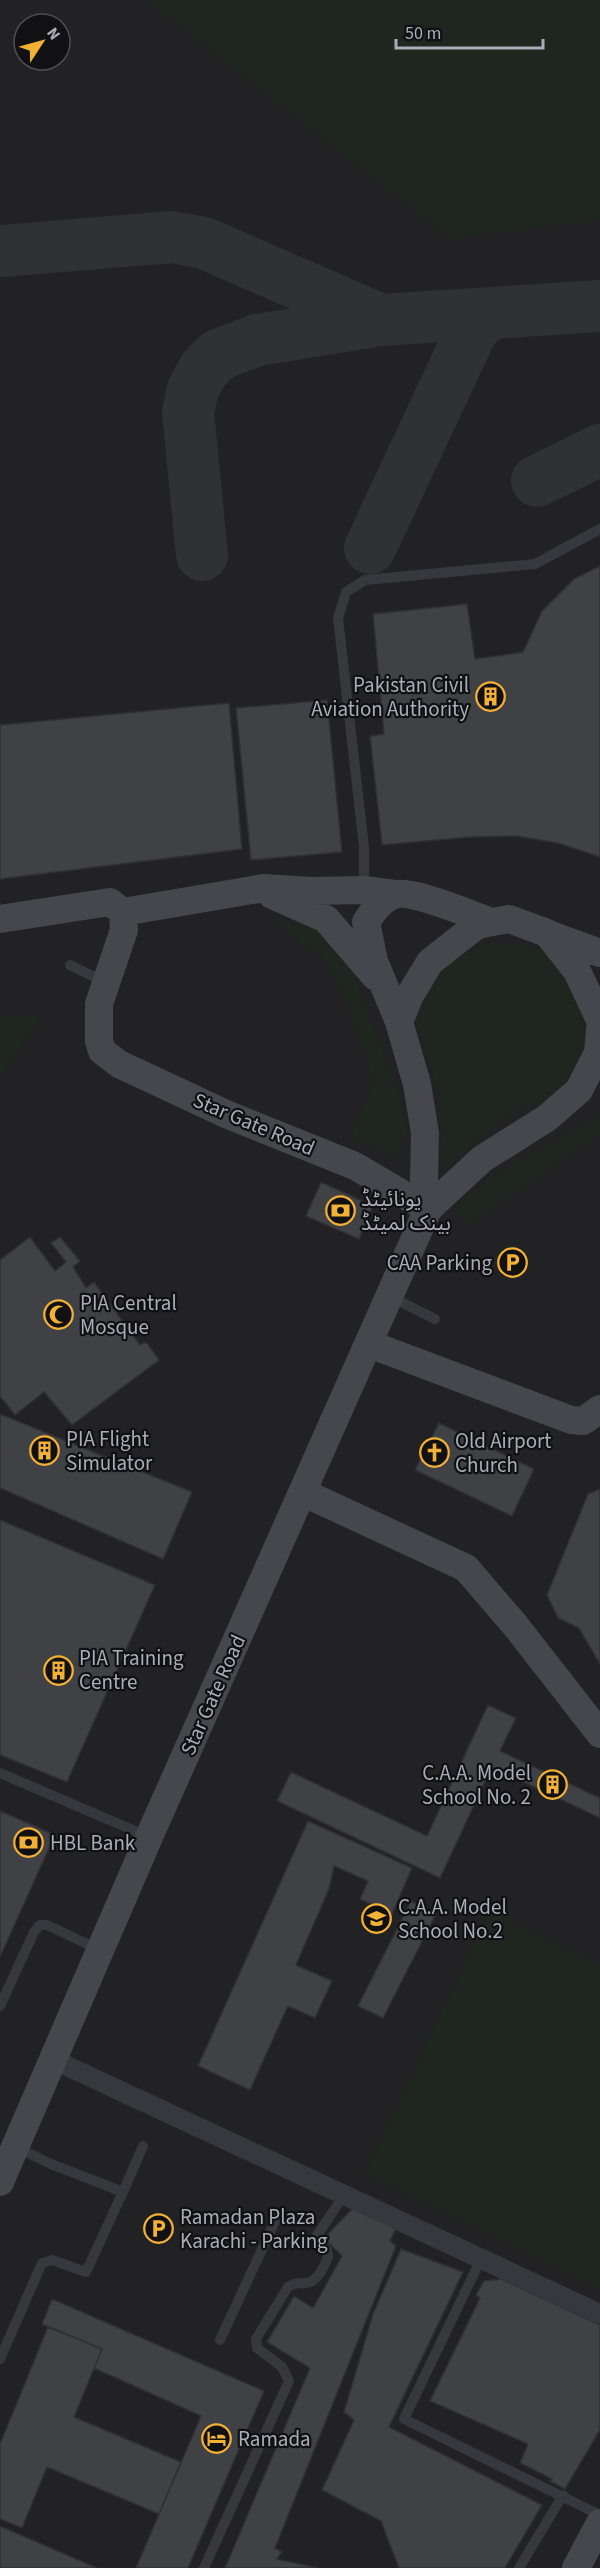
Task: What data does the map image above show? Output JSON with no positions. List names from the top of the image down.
{
  "streets": {
    "street": ["Star Gate Road"]
  },
  "places": {
    "building": [
      "Pakistan Civil Aviation Authority",
      "PIA Flight Simulator",
      "PIA Training Centre",
      "C.A.A. Model School No. 2"
    ],
    "bank": ["یونائیٹڈ بینک لمیٹڈ", "HBL Bank"],
    "parking": ["CAA Parking", "Ramadan Plaza Karachi - Parking"],
    "mosque": ["PIA Central Mosque"],
    "church": ["Old Airport Church"],
    "school or university": ["C.A.A. Model School No.2"],
    "hotel": ["Ramada"]
  },
  "scale_bar": "50 m",
  "north": "top right"
}
